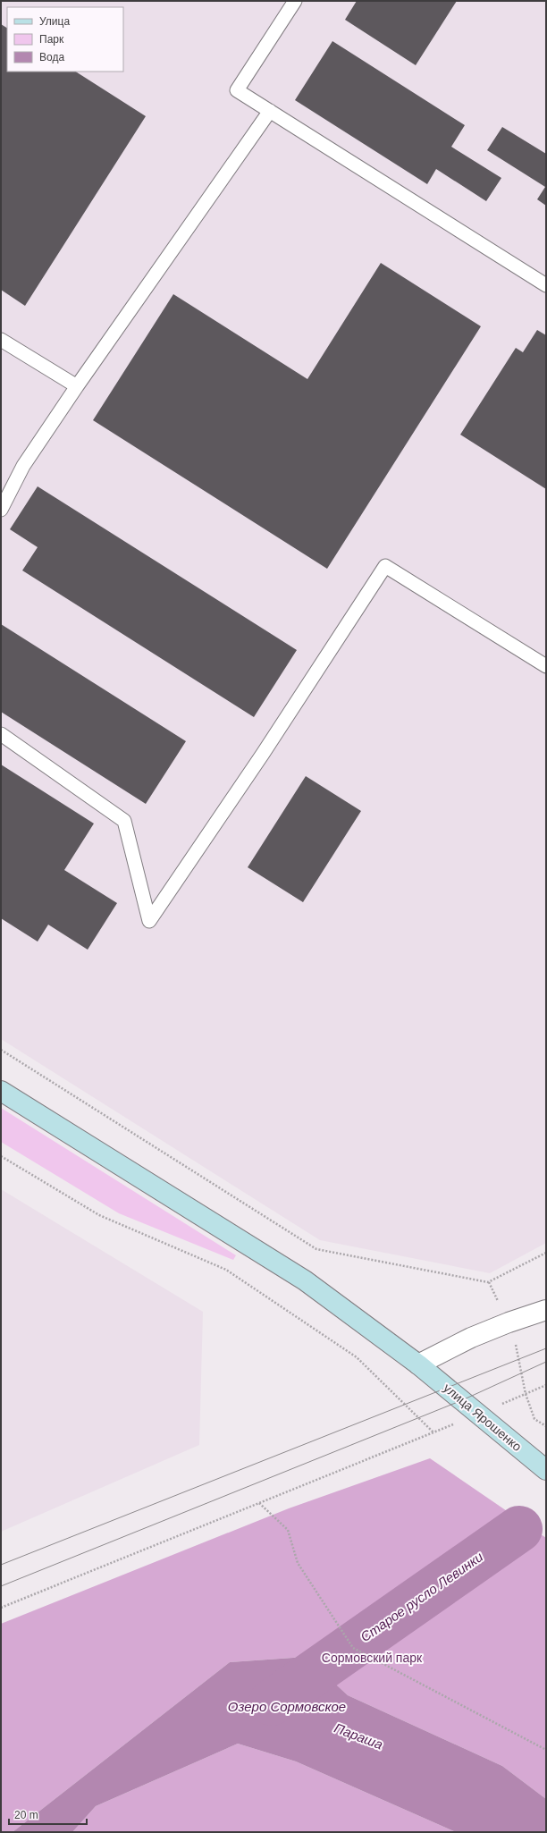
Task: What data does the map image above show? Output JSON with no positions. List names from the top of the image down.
{
  "streets": {
    "main road": ["улица Ярошенко"]
  },
  "water": ["Старое русло Левинки", "Озеро Сормовское", "Параша"],
  "parks": ["Сормовский парк"],
  "legend": ["Улица", "Парк", "Вода"],
  "scale_bar": "20 m"
}
